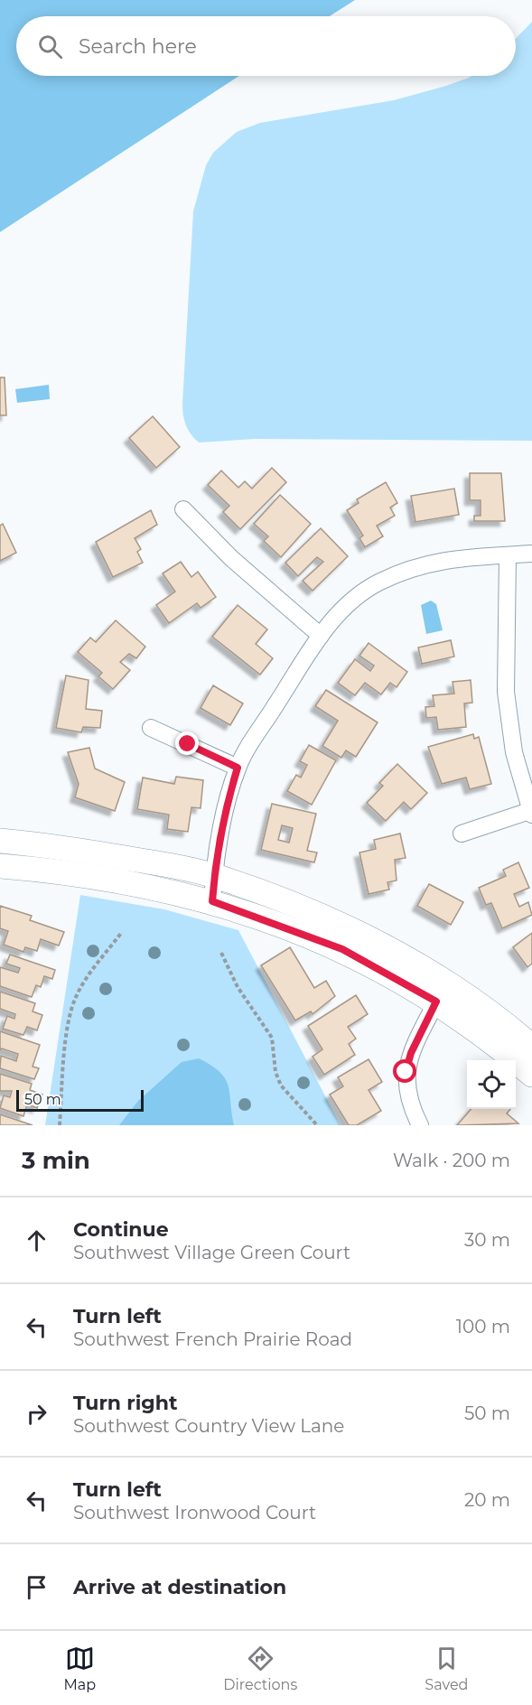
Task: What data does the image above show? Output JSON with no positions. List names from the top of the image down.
{
  "scale_bar": "50 m",
  "page": {
    "search": "Search here",
    "scale": "50 m",
    "heading": ["3 min", "Walk · 200 m"],
    "list": [
      ["Continue", "Southwest Village Green Court", "30 m"],
      ["Turn left", "Southwest French Prairie Road", "100 m"],
      ["Turn right", "Southwest Country View Lane", "50 m"],
      ["Turn left", "Southwest Ironwood Court", "20 m"],
      "Arrive at destination"
    ],
    "nav": ["Map", "Directions", "Saved"]
  }
}
